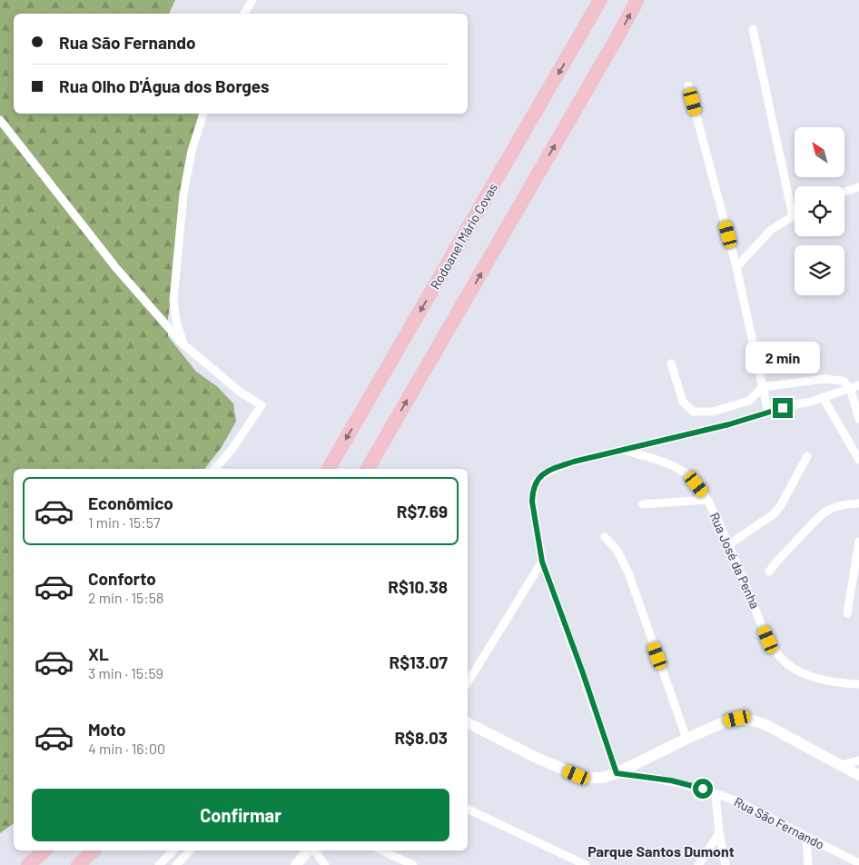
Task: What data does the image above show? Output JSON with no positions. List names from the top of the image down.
{
  "streets": {
    "highway": ["Rodoanel Mário Covas"],
    "street": ["Rua José da Penha", "Rua São Fernando"]
  },
  "districts": ["Parque Santos Dumont"],
  "north": "top left",
  "page": {
    "banner": ["Rua São Fernando", "Rua Olho D'Água dos Borges"],
    "bubble": "2 min",
    "list": [
      {
        "name": "Econômico",
        "note": "1 min · 15:57",
        "value": "R$7.69"
      },
      {
        "name": "Conforto",
        "note": "2 min · 15:58",
        "value": "R$10.38"
      },
      {
        "name": "XL",
        "note": "3 min · 15:59",
        "value": "R$13.07"
      },
      {
        "name": "Moto",
        "note": "4 min · 16:00",
        "value": "R$8.03"
      }
    ],
    "buttons": "Confirmar"
  }
}
